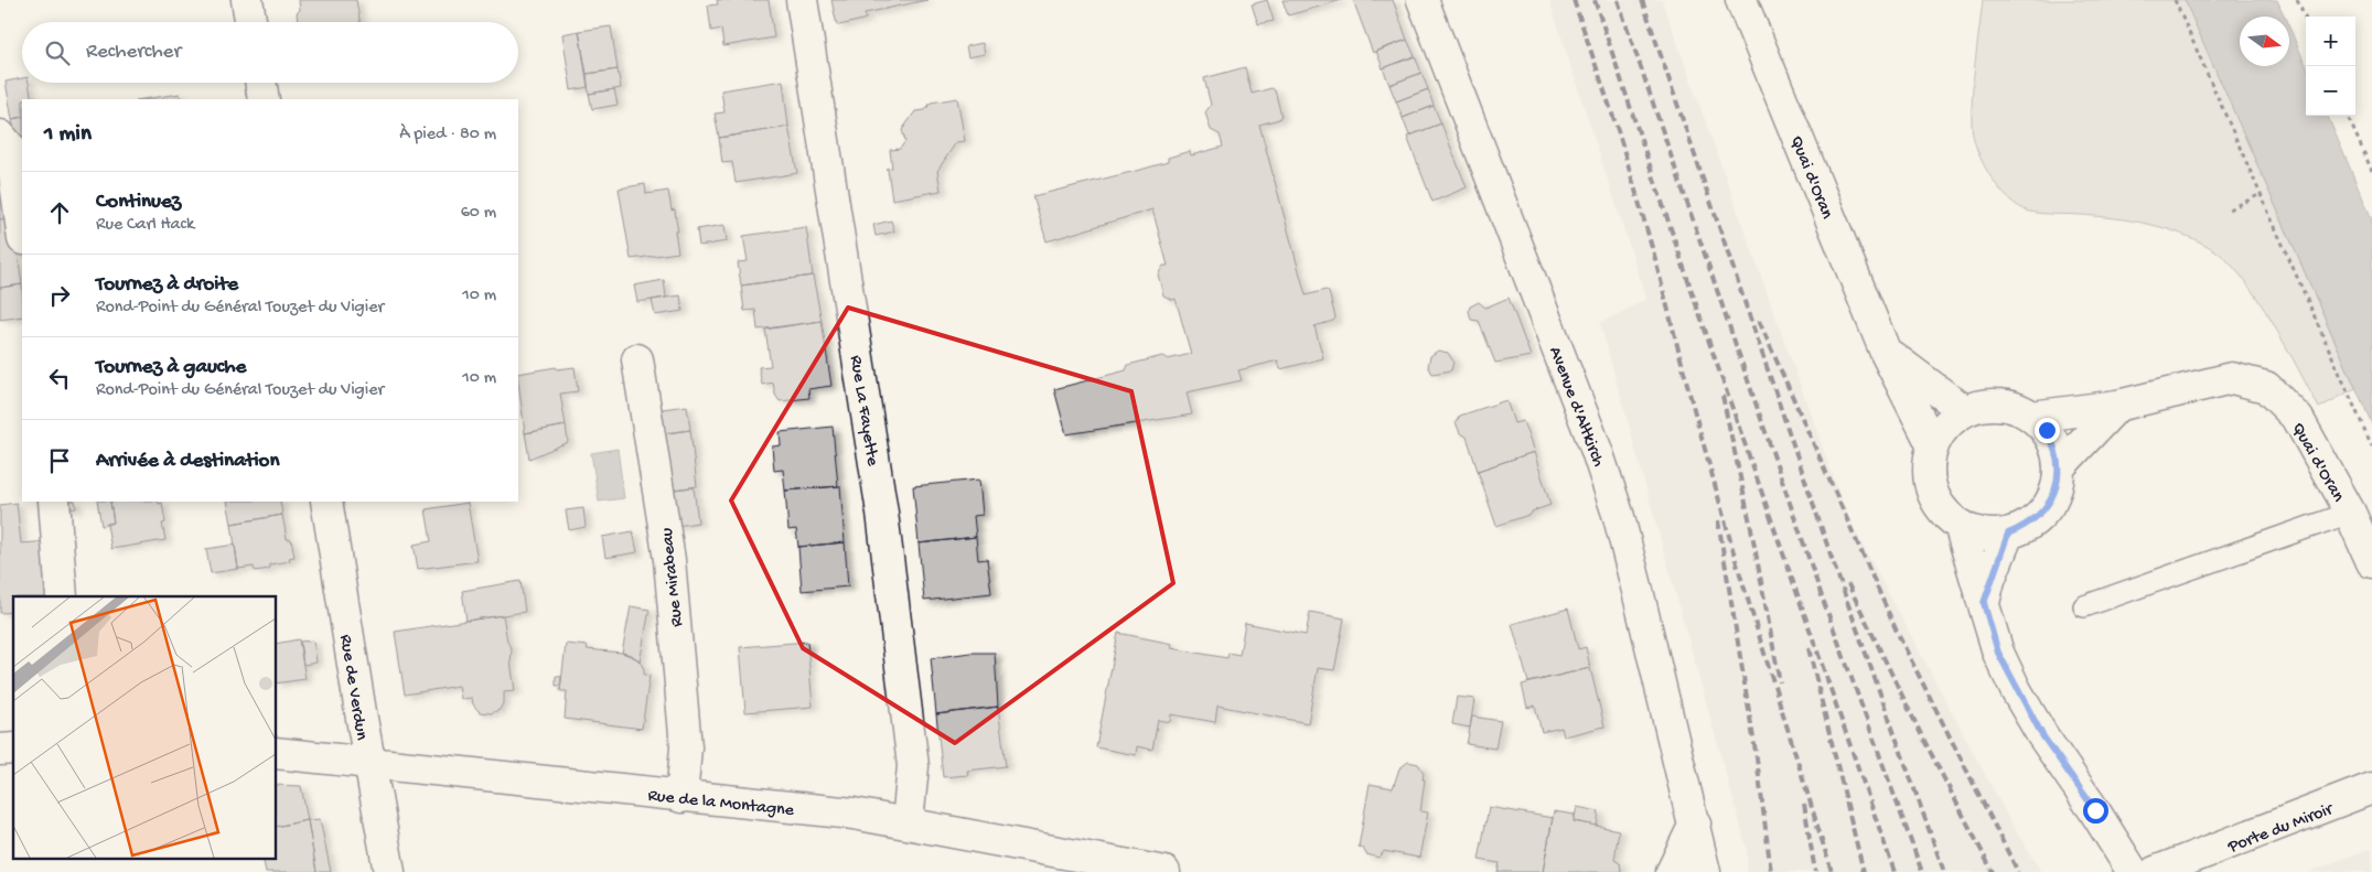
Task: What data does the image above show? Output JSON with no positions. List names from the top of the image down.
{
  "streets": {
    "street": [
      "Quai d'Oran",
      "Avenue d'Altkirch",
      "Rue La Fayette",
      "Rue Mirabeau",
      "Rue de Verdun",
      "Rue de la Montagne",
      "Porte du Miroir"
    ]
  },
  "crossings": [
    ["Rue La Fayette", "Rue de la Montagne"],
    ["Rue Mirabeau", "Rue de la Montagne"],
    ["Rue de Verdun", "Rue de la Montagne"]
  ],
  "north": "right",
  "page": {
    "map_buttons": ["+", "−"],
    "search": "Rechercher",
    "heading": ["1 min", "À pied · 80 m"],
    "list": [
      ["Continuez", "Rue Carl Hack", "60 m"],
      ["Tournez à droite", "Rond-Point du Général Touzet du Vigier", "10 m"],
      ["Tournez à gauche", "Rond-Point du Général Touzet du Vigier", "10 m"],
      "Arrivée à destination"
    ]
  }
}
